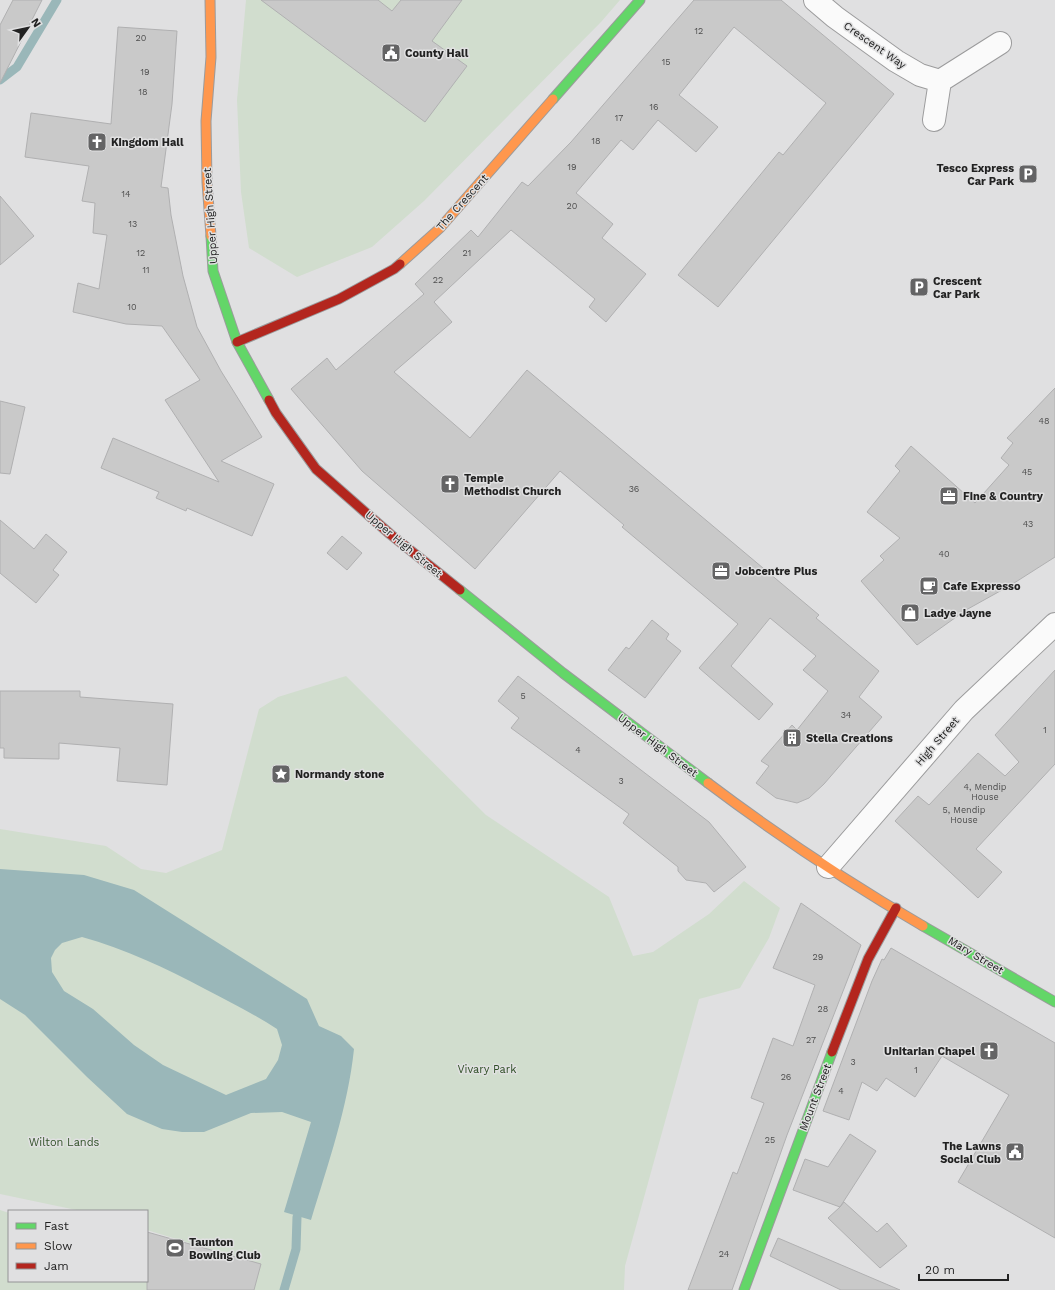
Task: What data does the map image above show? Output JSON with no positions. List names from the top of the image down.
{
  "streets": {
    "main road": [
      "The Crescent",
      "Upper High Street",
      "Mary Street",
      "Mount Street"
    ],
    "street": ["Crescent Way", "High Street"]
  },
  "crossings": [
    ["The Crescent", "Upper High Street"],
    ["Upper High Street", "High Street"],
    ["Upper High Street", "Mary Street"],
    ["Upper High Street", "Mount Street"],
    ["Mary Street", "Mount Street"]
  ],
  "parks": ["Vivary Park", "Wilton Lands"],
  "places": {
    "public building": ["County Hall", "The Lawns Social Club"],
    "church": ["Kingdom Hall", "Temple Methodist Church", "Unitarian Chapel"],
    "parking": ["Tesco Express Car Park", "Crescent Car Park"],
    "office": ["Fine & Country", "Jobcentre Plus"],
    "cafe": ["Cafe Expresso"],
    "shop": ["Ladye Jayne"],
    "building": ["Stella Creations"],
    "place": ["Normandy stone"],
    "sports": ["Taunton Bowling Club"]
  },
  "house_numbers": [
    "12",
    "20",
    "15",
    "19",
    "18",
    "16",
    "17",
    "18",
    "19",
    "14",
    "20",
    "13",
    "12",
    "21",
    "11",
    "22",
    "10",
    "48",
    "45",
    "36",
    "43",
    "40",
    "5",
    "34",
    "1",
    "4",
    "3",
    "4, Mendip House",
    "5, Mendip House",
    "29",
    "28",
    "27",
    "3",
    "1",
    "26",
    "4",
    "25",
    "24"
  ],
  "legend": ["Fast", "Slow", "Jam"],
  "scale_bar": "20 m",
  "north": "top right"
}
